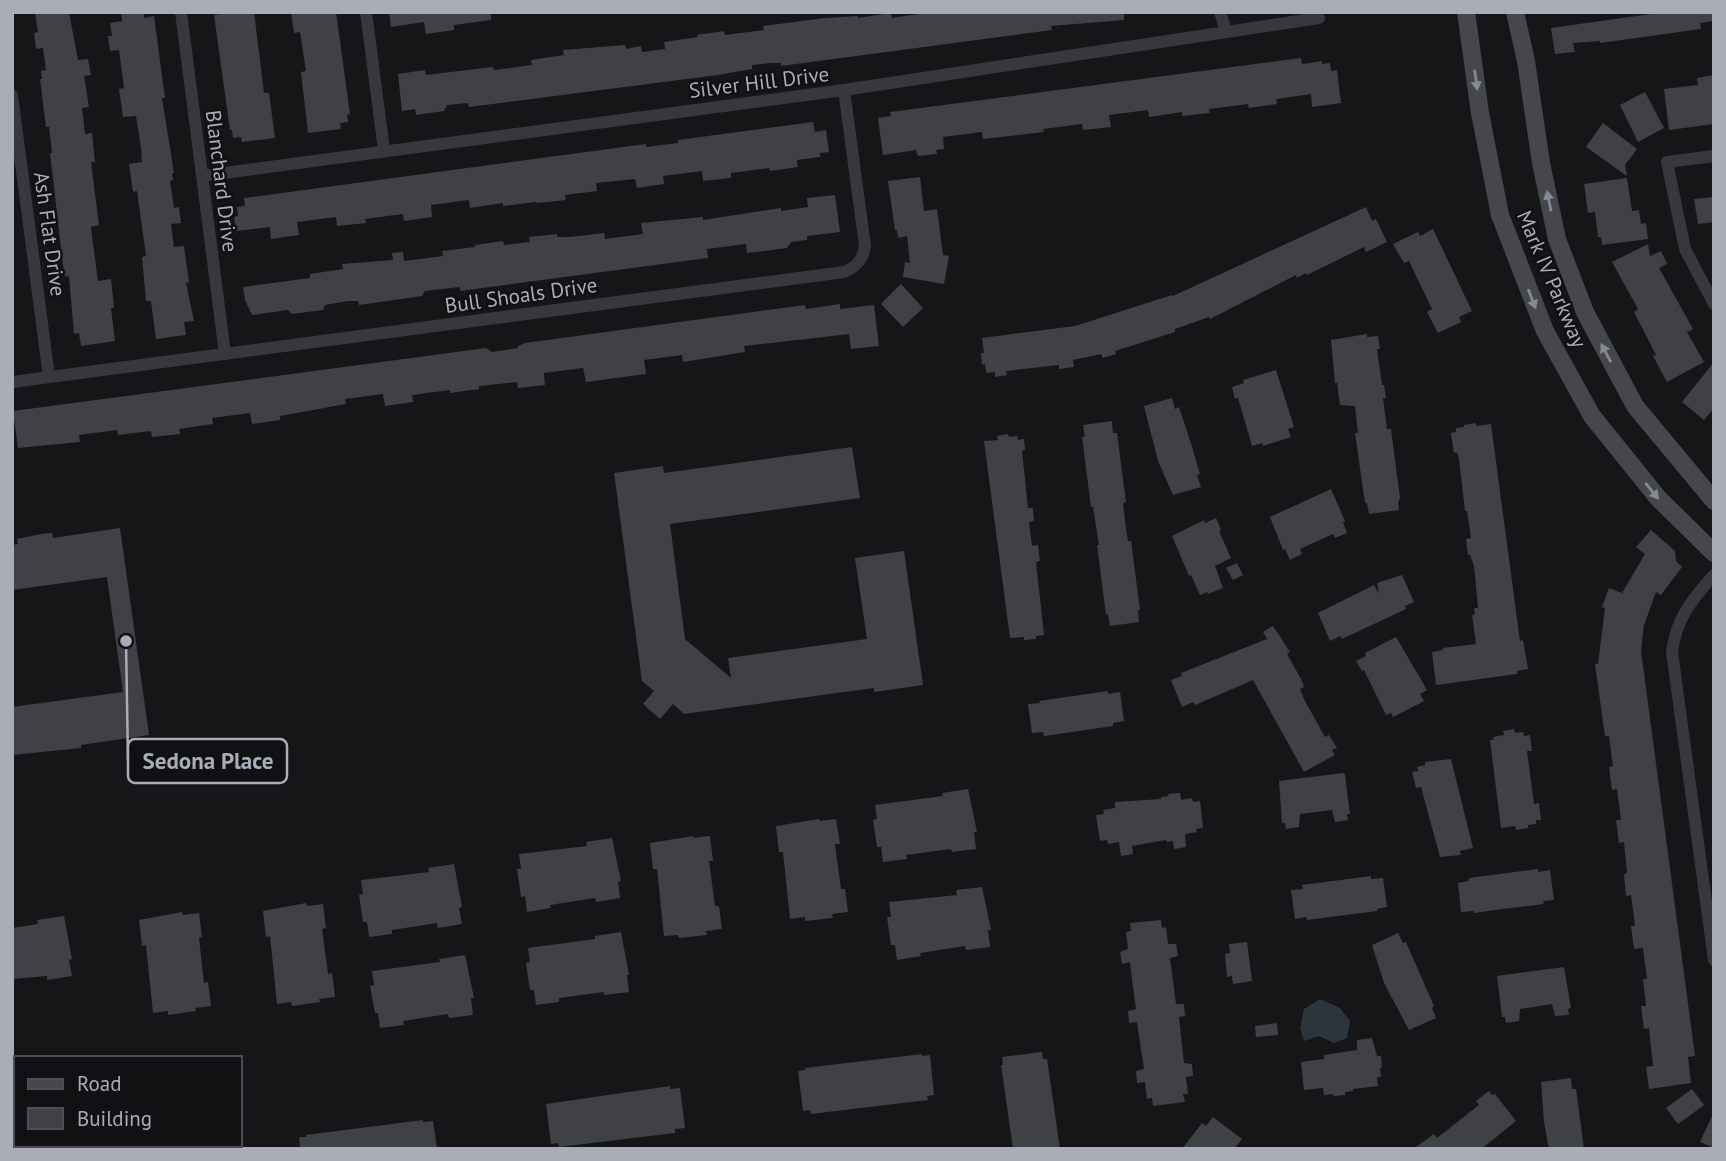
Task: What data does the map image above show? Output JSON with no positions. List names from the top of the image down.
{
  "streets": {
    "main road": ["Mark IV Parkway"],
    "street": [
      "Silver Hill Drive",
      "Blanchard Drive",
      "Ash Flat Drive",
      "Bull Shoals Drive"
    ]
  },
  "crossings": [
    ["Silver Hill Drive", "Blanchard Drive"],
    ["Silver Hill Drive", "Bull Shoals Drive"],
    ["Blanchard Drive", "Bull Shoals Drive"],
    ["Ash Flat Drive", "Bull Shoals Drive"]
  ],
  "places": ["Sedona Place"],
  "legend": ["Road", "Building"]
}
